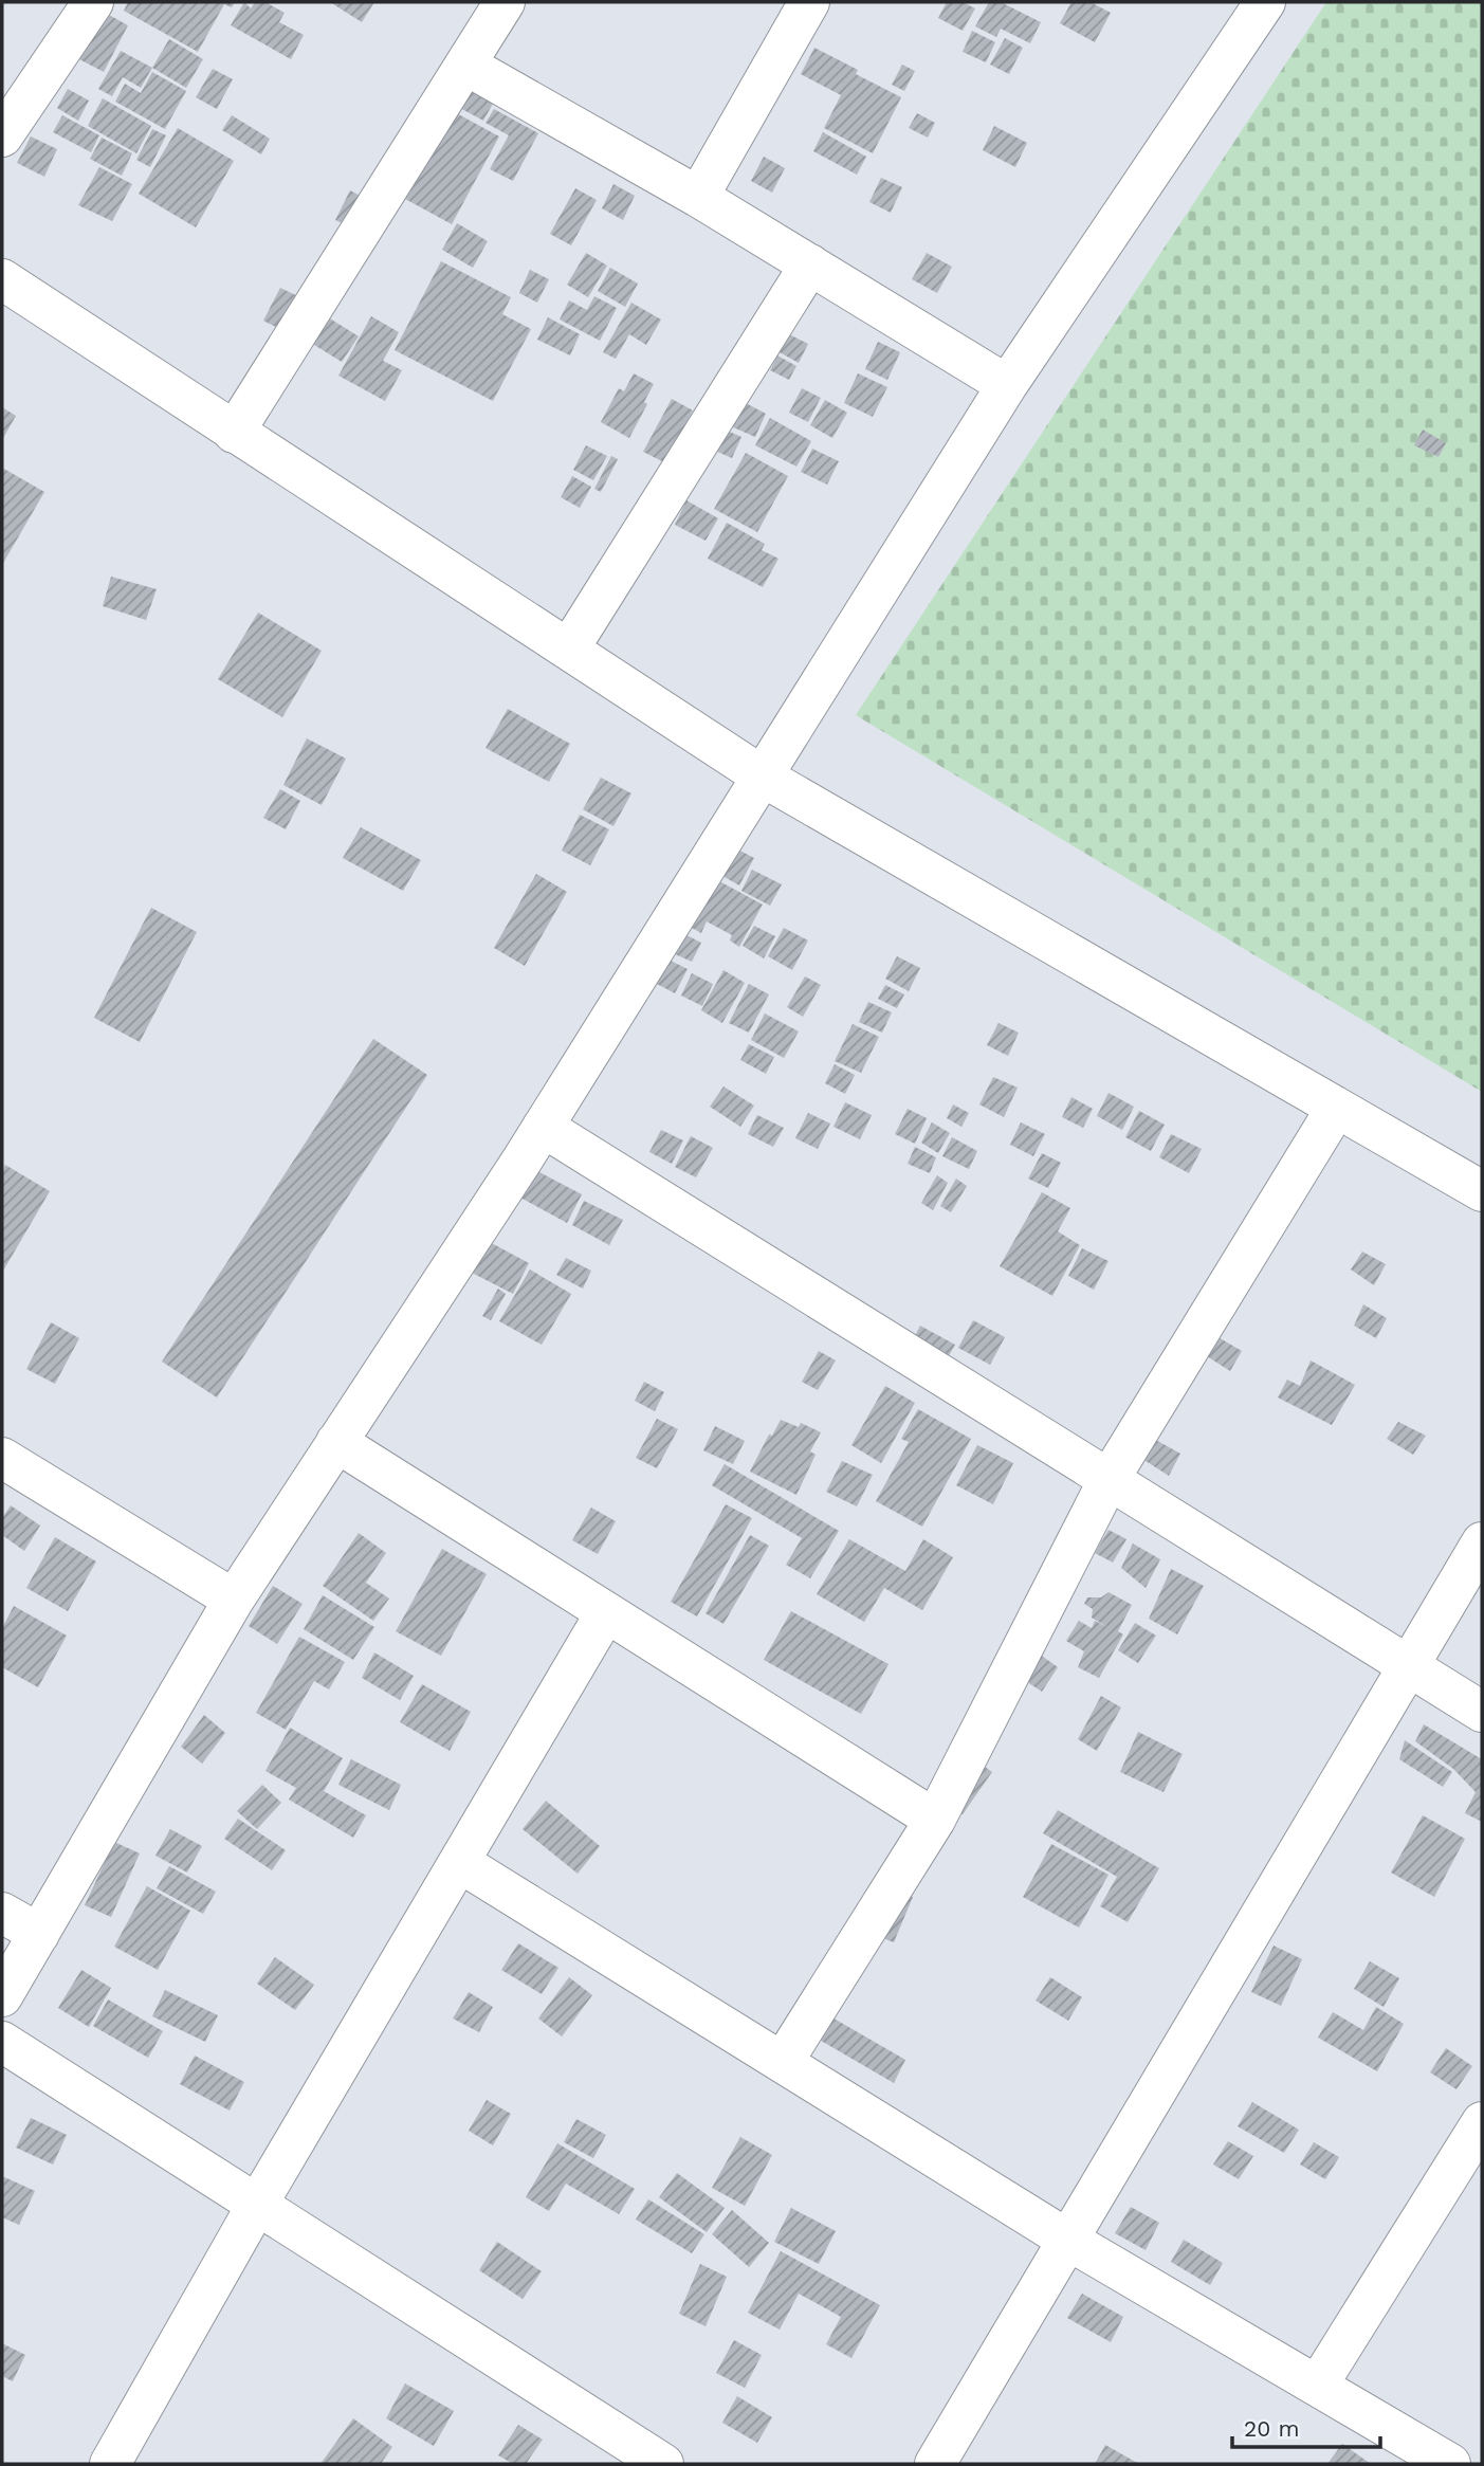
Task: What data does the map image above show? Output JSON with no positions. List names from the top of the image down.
{
  "scale_bar": "20 m"
}
